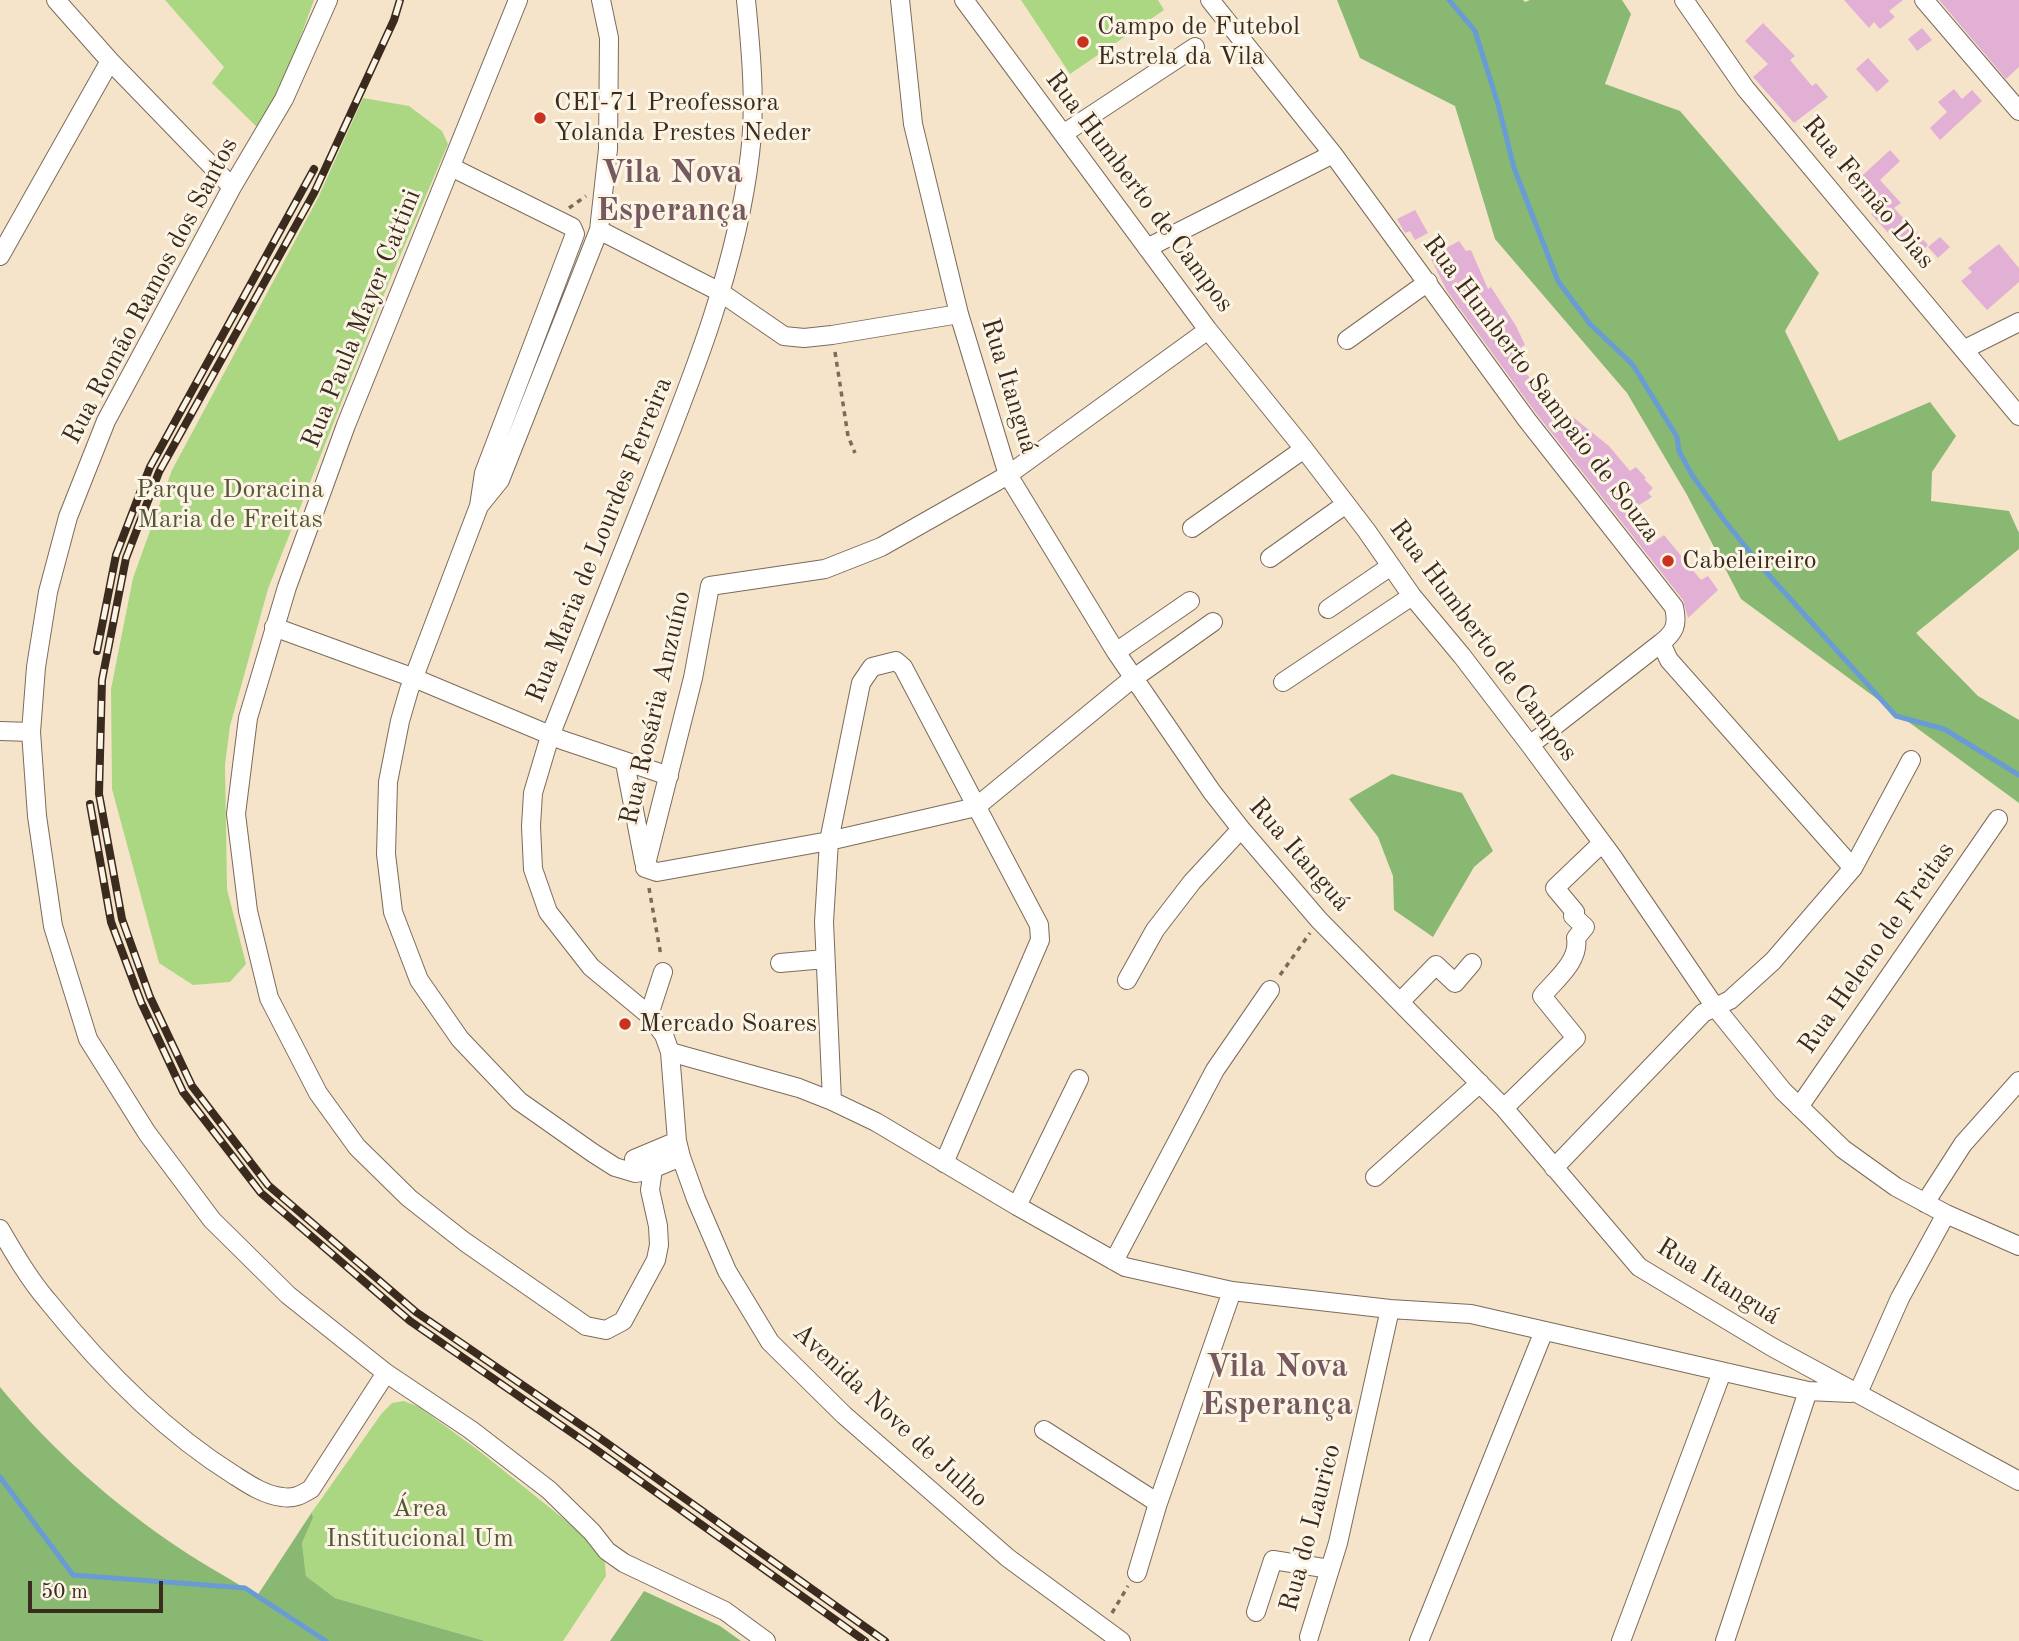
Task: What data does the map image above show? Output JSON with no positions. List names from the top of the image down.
{
  "streets": {
    "street": [
      "Rua Humberto de Campos",
      "Rua Fernão Dias",
      "Rua Romão Ramos dos Santos",
      "Rua Paula Mayer Cattini",
      "Rua Itanguá",
      "Rua Humberto Sampaio de Souza",
      "Rua Maria de Lourdes Ferreira",
      "Rua Rosária Anzuíno",
      "Rua Heleno de Freitas",
      "Avenida Nove de Julho",
      "Rua do Laurico"
    ]
  },
  "crossings": [
    ["Rua Humberto de Campos", "Rua Heleno de Freitas"],
    ["Rua Itanguá", "Rua Rosária Anzuíno"],
    ["Rua Maria de Lourdes Ferreira", "Avenida Nove de Julho"]
  ],
  "districts": ["Vila Nova Esperança", "Vila Nova Esperança"],
  "parks": ["Parque Doracina Maria de Freitas", "Área Institucional Um"],
  "places": [
    "Campo de Futebol Estrela da Vila",
    "CEI-71 Preofessora Yolanda Prestes Neder",
    "Cabeleireiro",
    "Mercado Soares"
  ],
  "scale_bar": "50 m"
}
